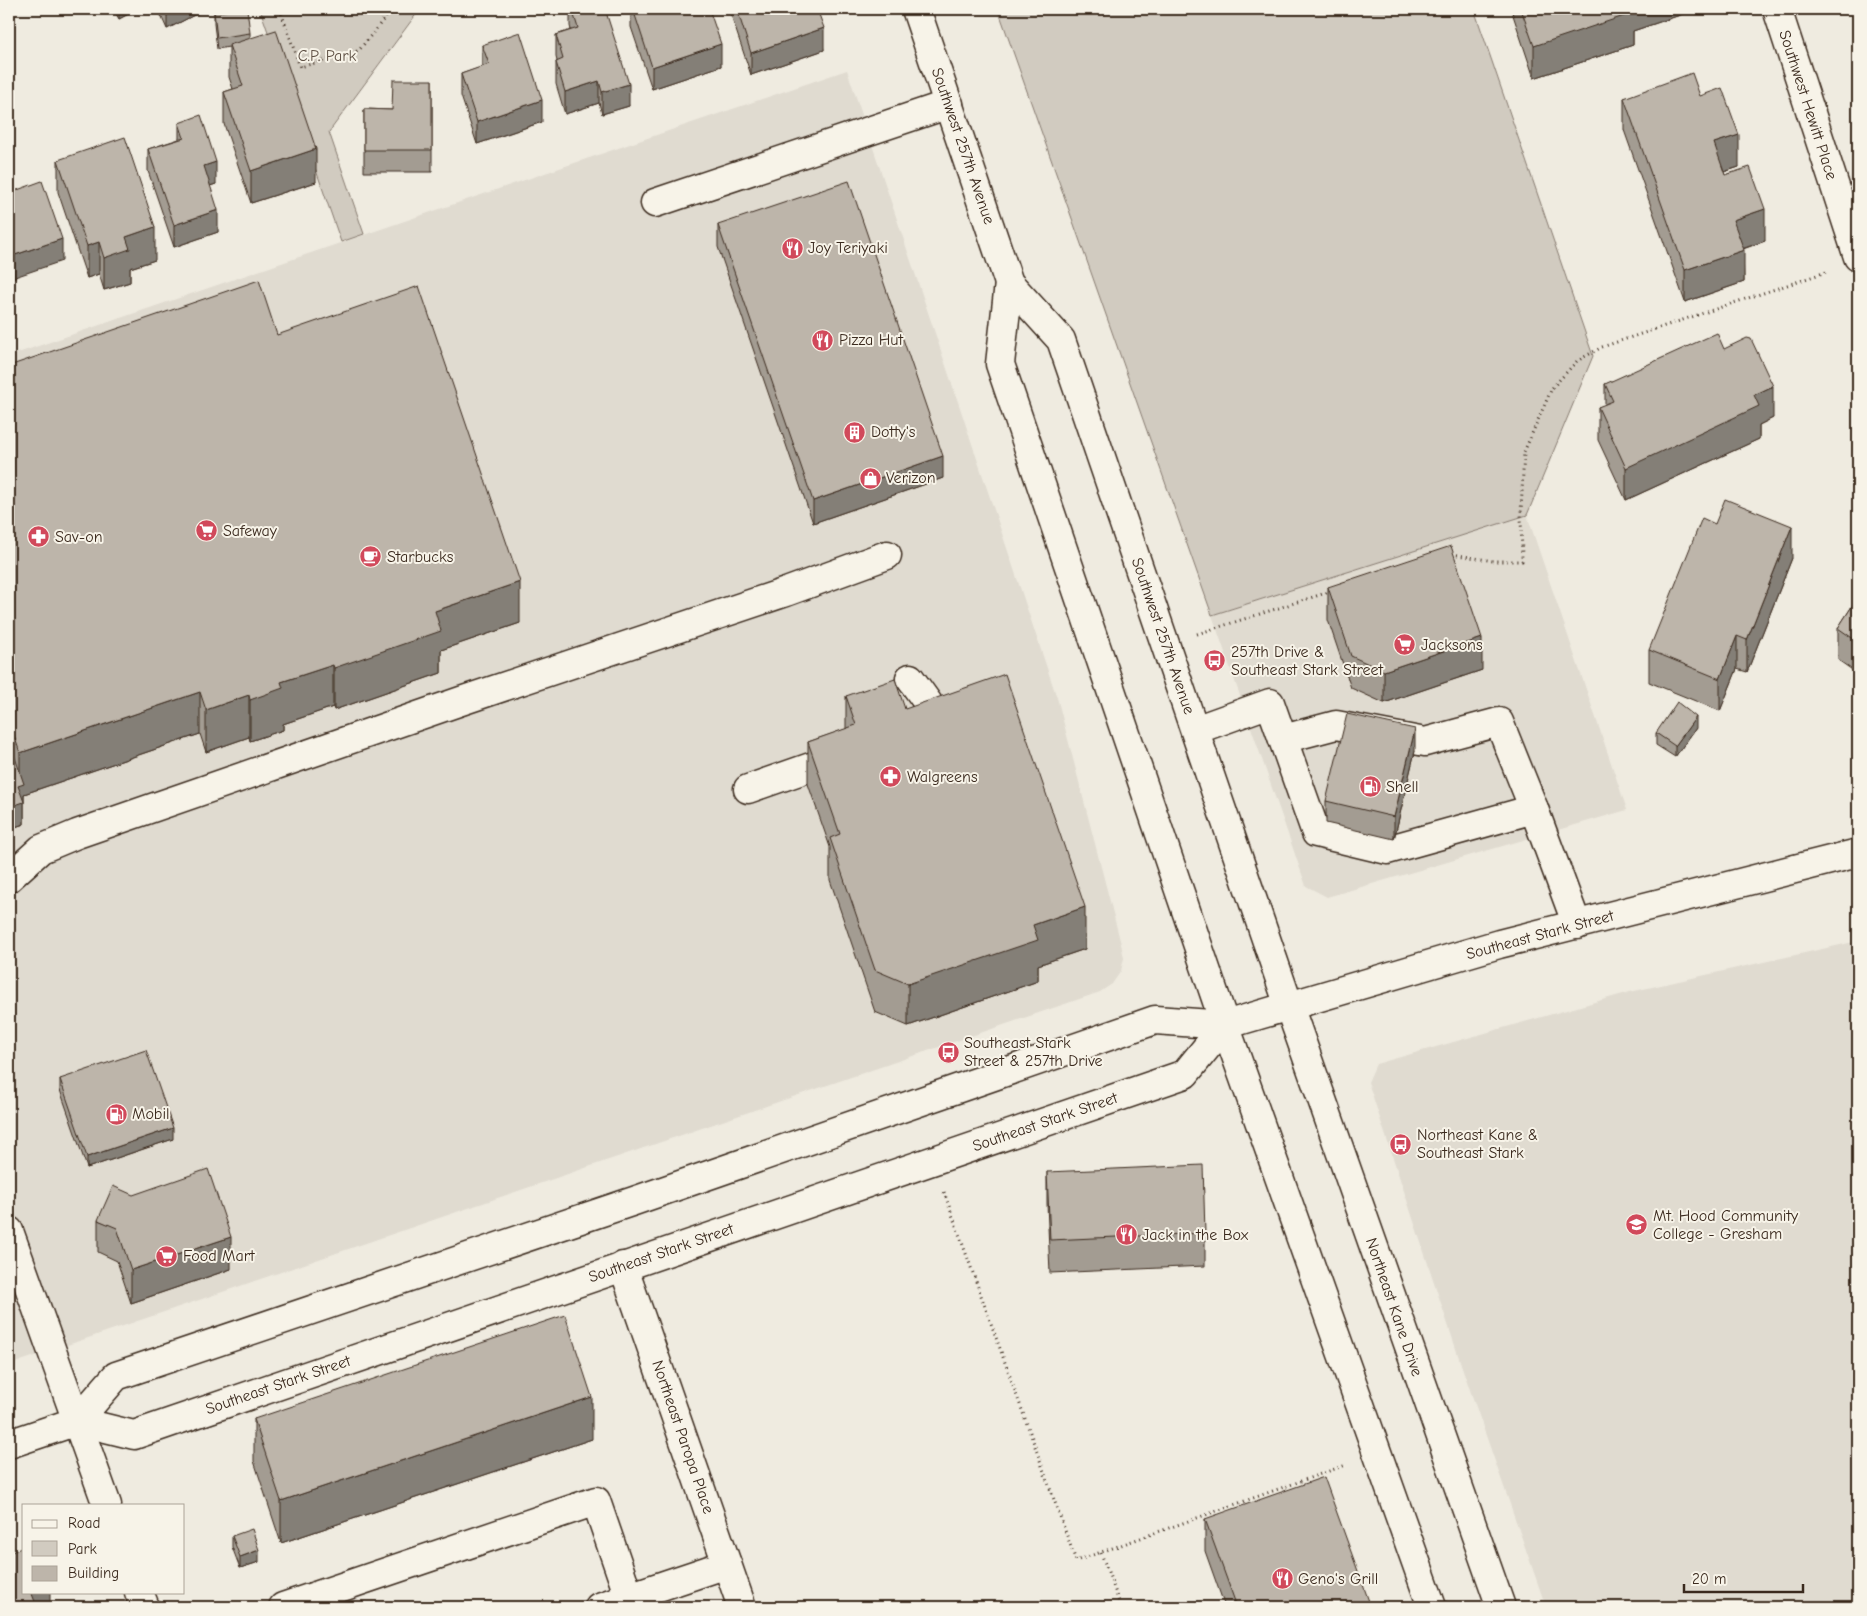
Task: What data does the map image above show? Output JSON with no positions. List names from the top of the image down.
{
  "streets": {
    "main road": [
      "Southwest Hewitt Place",
      "Southwest 257th Avenue",
      "Southeast Stark Street",
      "Northeast Kane Drive",
      "Northeast Paropa Place"
    ]
  },
  "crossings": [
    ["Southwest 257th Avenue", "Southeast Stark Street"],
    ["Southwest 257th Avenue", "Northeast Kane Drive"],
    ["Southeast Stark Street", "Northeast Kane Drive"],
    ["Southeast Stark Street", "Northeast Paropa Place"]
  ],
  "parks": ["C.P. Park"],
  "places": {
    "restaurant": [
      "Joy Teriyaki",
      "Pizza Hut",
      "Jack in the Box",
      "Geno's Grill"
    ],
    "building": ["Dotty's"],
    "shop": ["Verizon"],
    "supermarket": ["Safeway", "Jacksons", "Food Mart"],
    "pharmacy": ["Sav-on", "Walgreens"],
    "cafe": ["Starbucks"],
    "bus stop": ["257th Drive & Southeast Stark Street", "Southeast Stark Street & 257th Drive", "Northeast Kane & Southeast Stark"],
    "fuel station": ["Shell", "Mobil"],
    "school or university": ["Mt. Hood Community College - Gresham"]
  },
  "legend": ["Road", "Park", "Building"],
  "scale_bar": "20 m"
}
